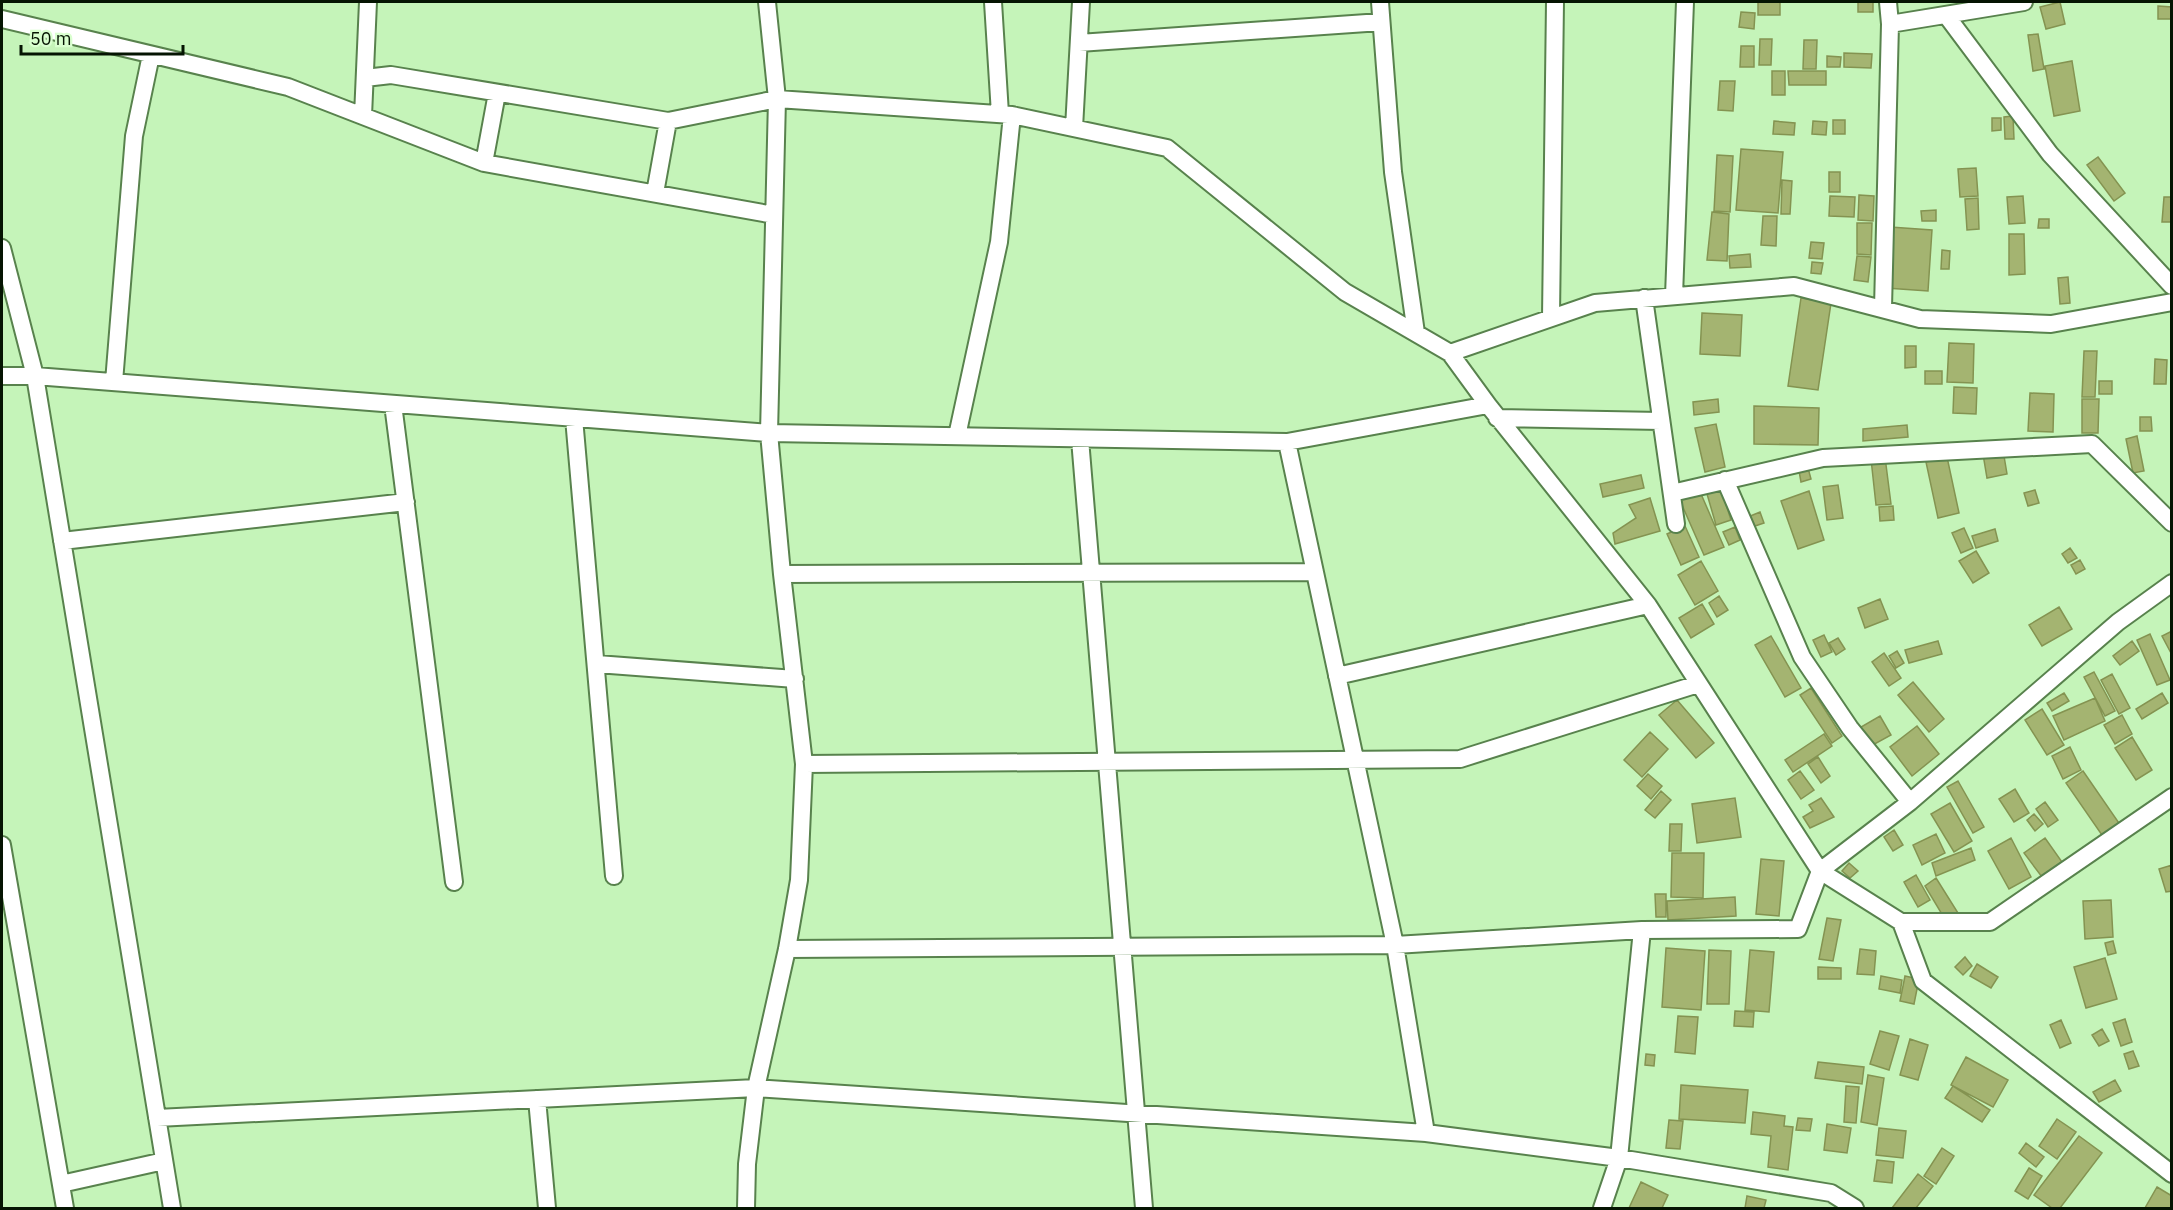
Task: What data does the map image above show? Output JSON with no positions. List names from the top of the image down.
{
  "scale_bar": "50 m"
}
